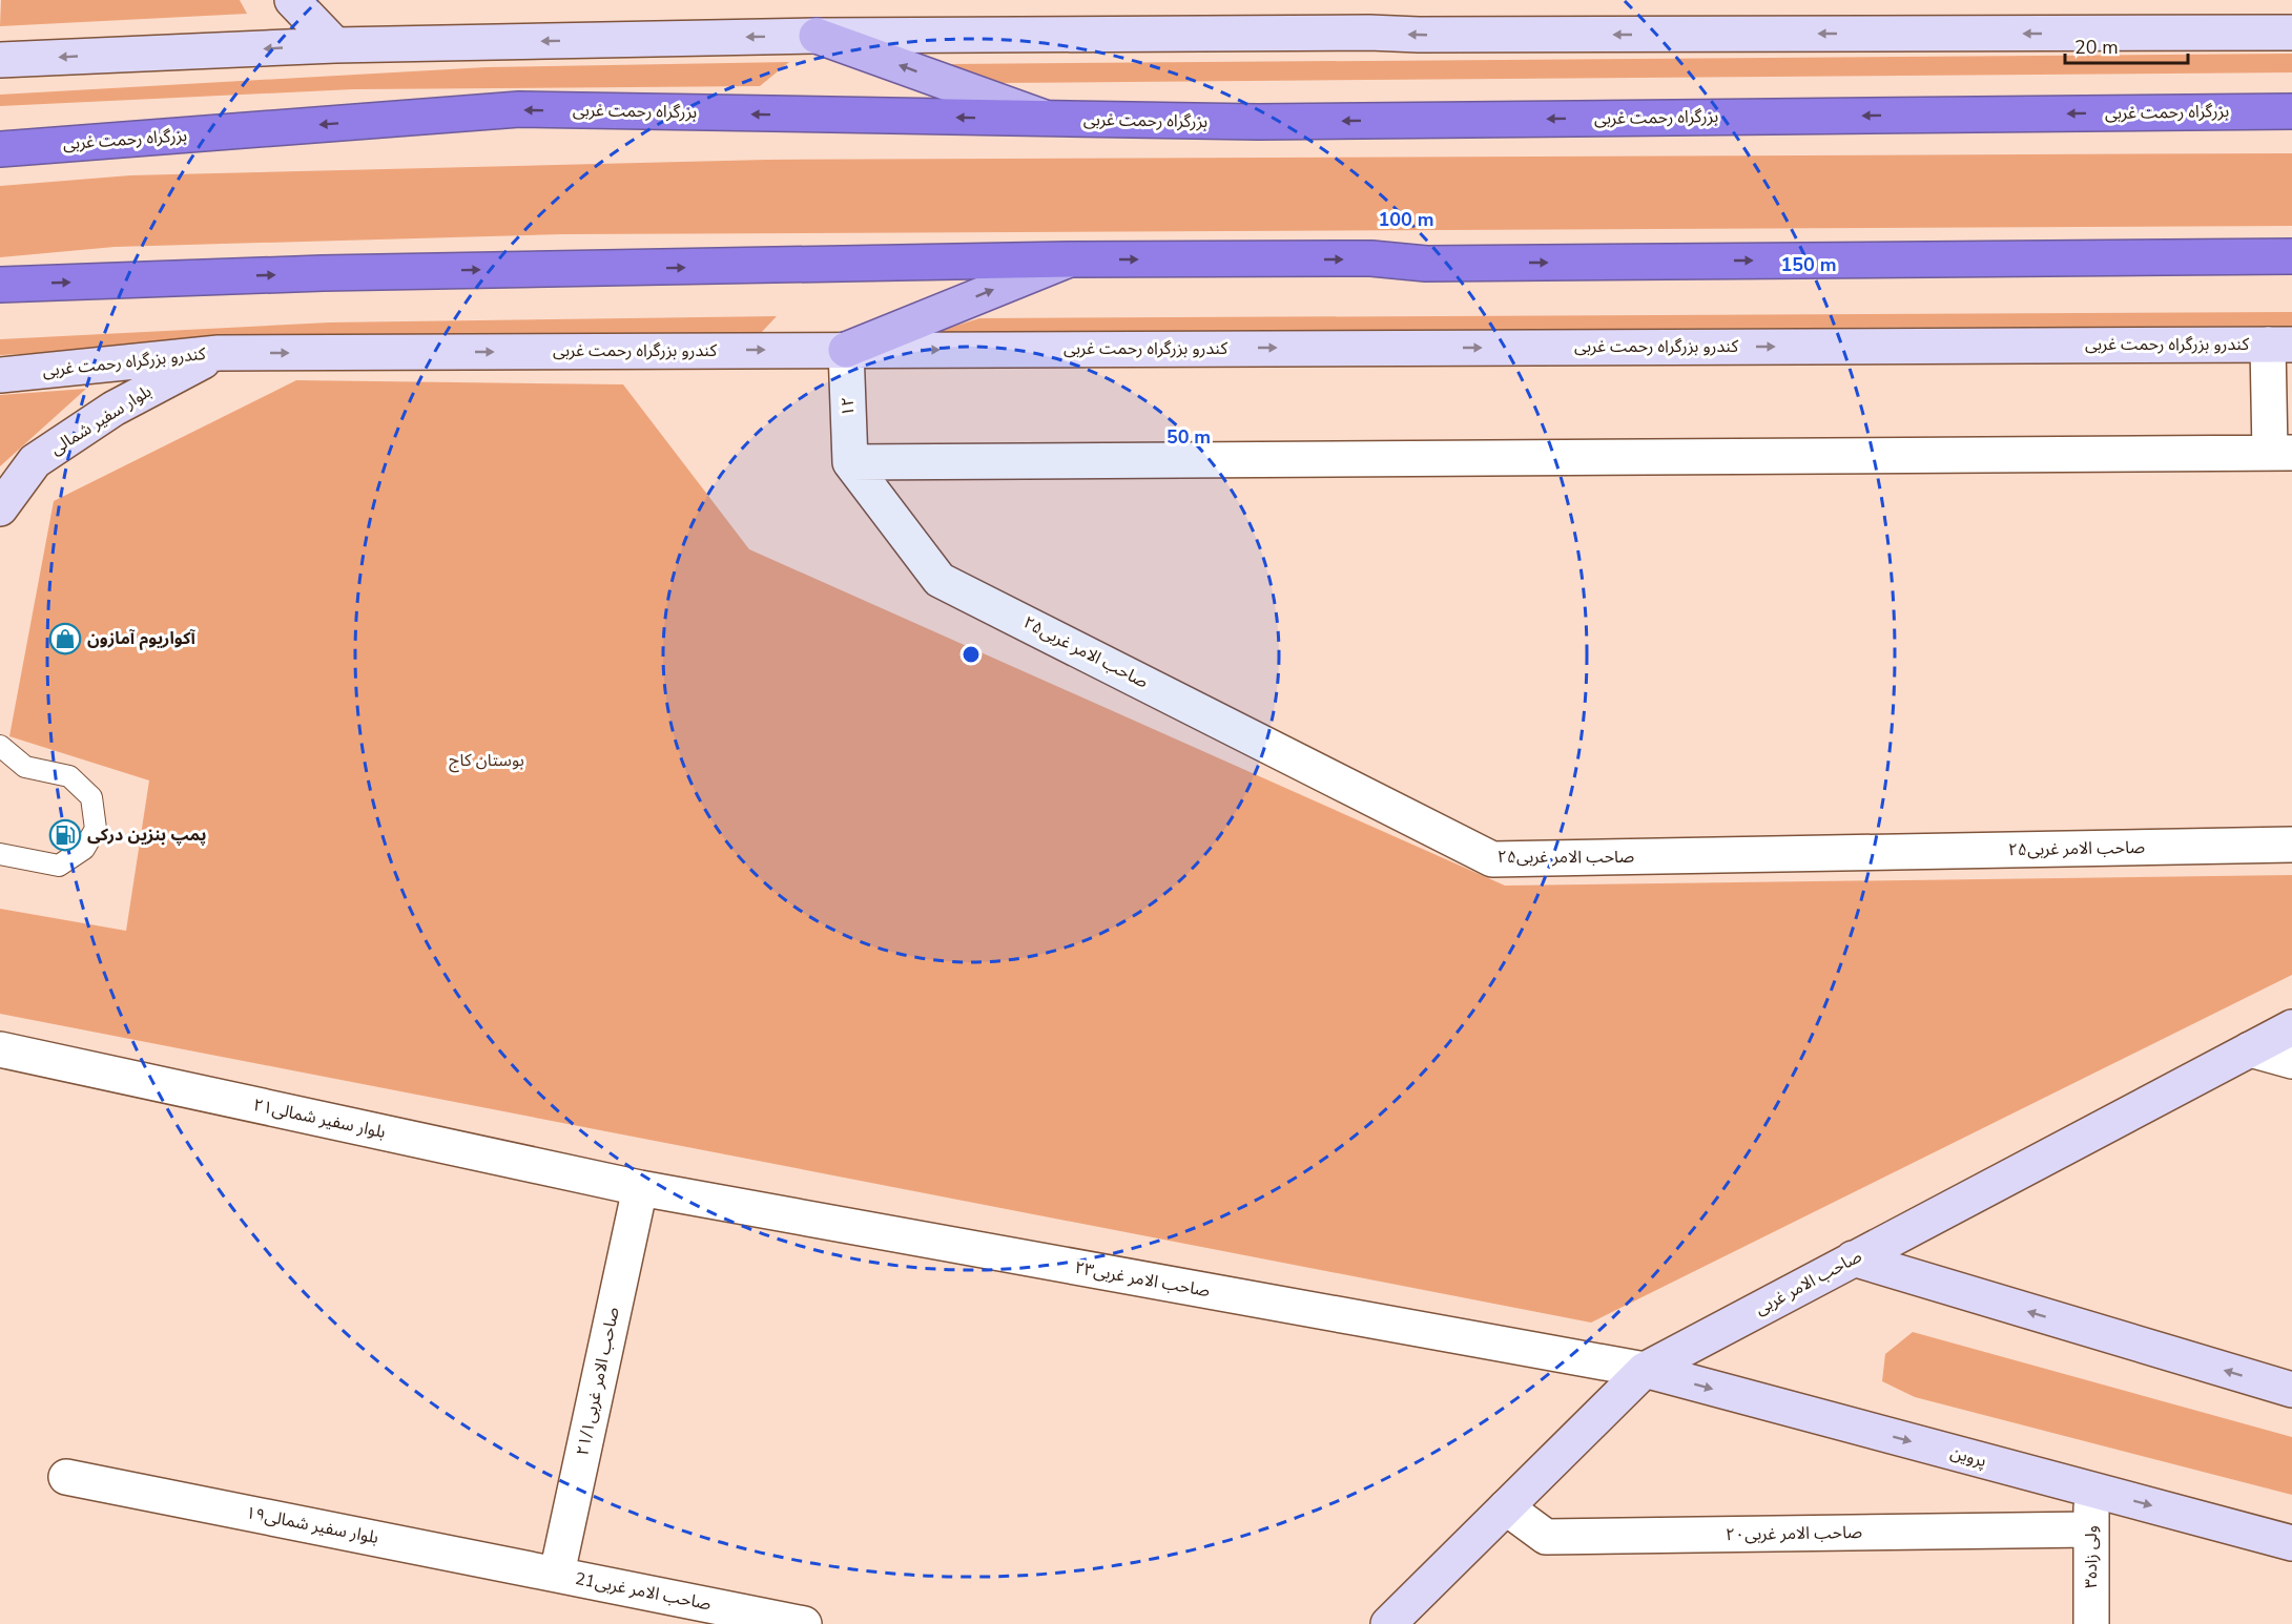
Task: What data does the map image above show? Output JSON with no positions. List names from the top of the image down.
{
  "streets": {
    "highway": ["بزرگراه رحمت غربی"],
    "main road": [
      "کندرو بزرگراه رحمت غربی",
      "بلوار سفیر شمالی",
      "صاحب الامر غربی",
      "پروین"
    ],
    "street": [
      "۱۲",
      "صاحب الامر غربی۲۵",
      "بلوار سفیر شمالی۲۱",
      "صاحب الامر غربی۲۳",
      "صاحب الامر غربی۲۱/۱",
      "بلوار سفیر شمالی۱۹",
      "صاحب الامر غربی۲۰",
      "ولی زاده۳",
      "21صاحب الامر غربی"
    ]
  },
  "crossings": [
    ["کندرو بزرگراه رحمت غربی", "۱۲"],
    ["کندرو بزرگراه رحمت غربی", "بلوار سفیر شمالی"],
    ["۱۲", "صاحب الامر غربی۲۵"],
    ["بلوار سفیر شمالی۲۱", "صاحب الامر غربی۲۳"],
    ["بلوار سفیر شمالی۲۱", "صاحب الامر غربی۲۱/۱"],
    ["صاحب الامر غربی۲۳", "صاحب الامر غربی"],
    ["صاحب الامر غربی۲۳", "صاحب الامر غربی۲۱/۱"],
    ["صاحب الامر غربی۲۳", "پروین"],
    ["صاحب الامر غربی", "پروین"],
    ["صاحب الامر غربی", "صاحب الامر غربی۲۰"],
    ["صاحب الامر غربی۲۱/۱", "بلوار سفیر شمالی۱۹"],
    ["صاحب الامر غربی۲۱/۱", "21صاحب الامر غربی"],
    ["پروین", "ولی زاده۳"],
    ["بلوار سفیر شمالی۱۹", "21صاحب الامر غربی"],
    ["صاحب الامر غربی۲۰", "ولی زاده۳"]
  ],
  "parks": ["بوستان کاج"],
  "places": {
    "shop": ["آکواریوم آمازون"],
    "fuel station": ["پمپ بنزین درکی"]
  },
  "scale_bar": "20 m",
  "rings": ["100 m", "150 m", "50 m"]
}
